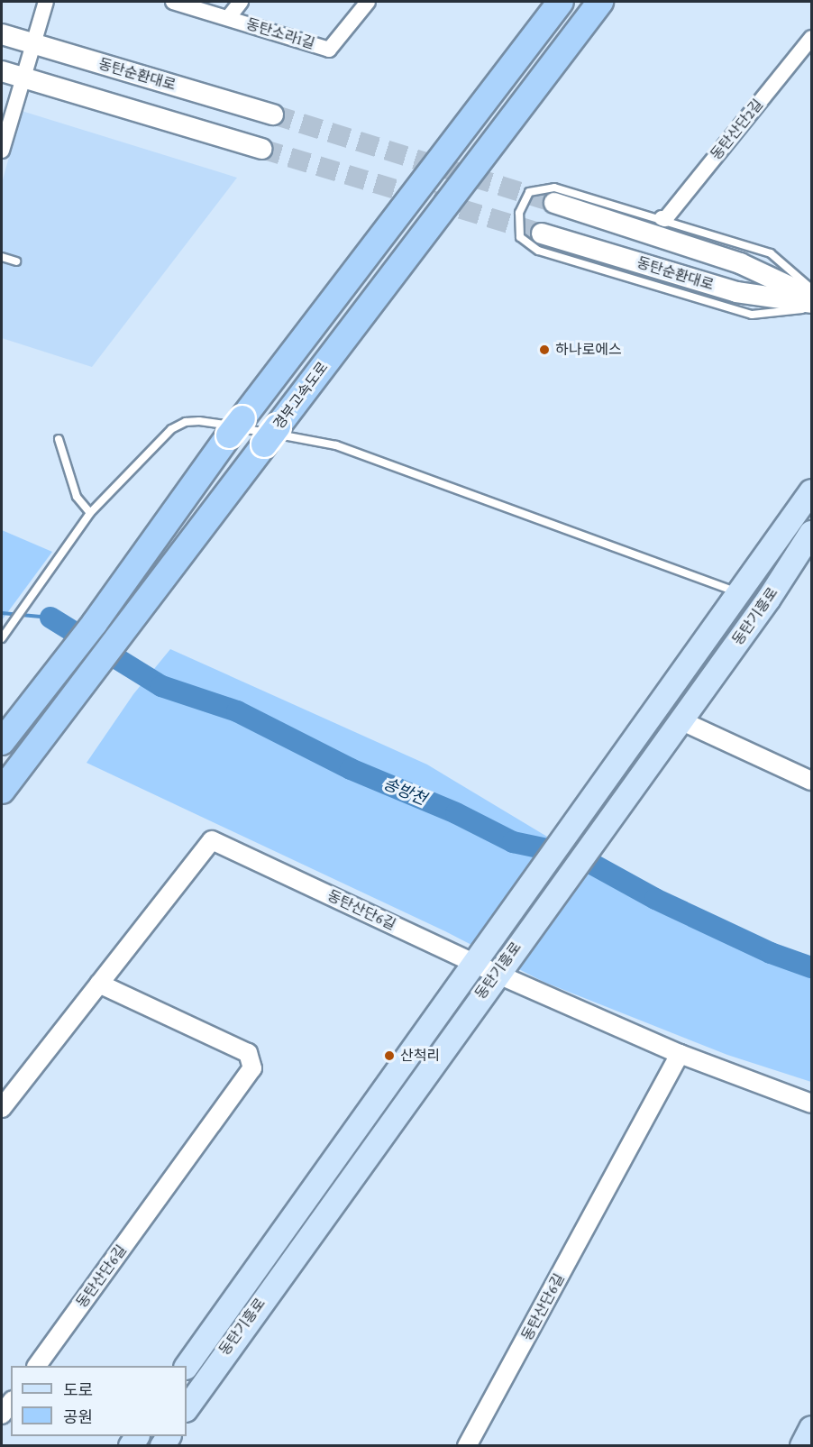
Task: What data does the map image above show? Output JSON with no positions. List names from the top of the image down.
{
  "streets": {
    "highway": ["경부고속도로"],
    "main road": ["동탄순환대로", "동탄기흥로"],
    "street": ["동탄소라1길", "동탄산단2길", "동탄산단6길"]
  },
  "crossings": [
    ["동탄기흥로", "동탄산단6길"]
  ],
  "water": ["송방천"],
  "places": ["하나로에스", "산척리"],
  "legend": ["도로", "공원"]
}
